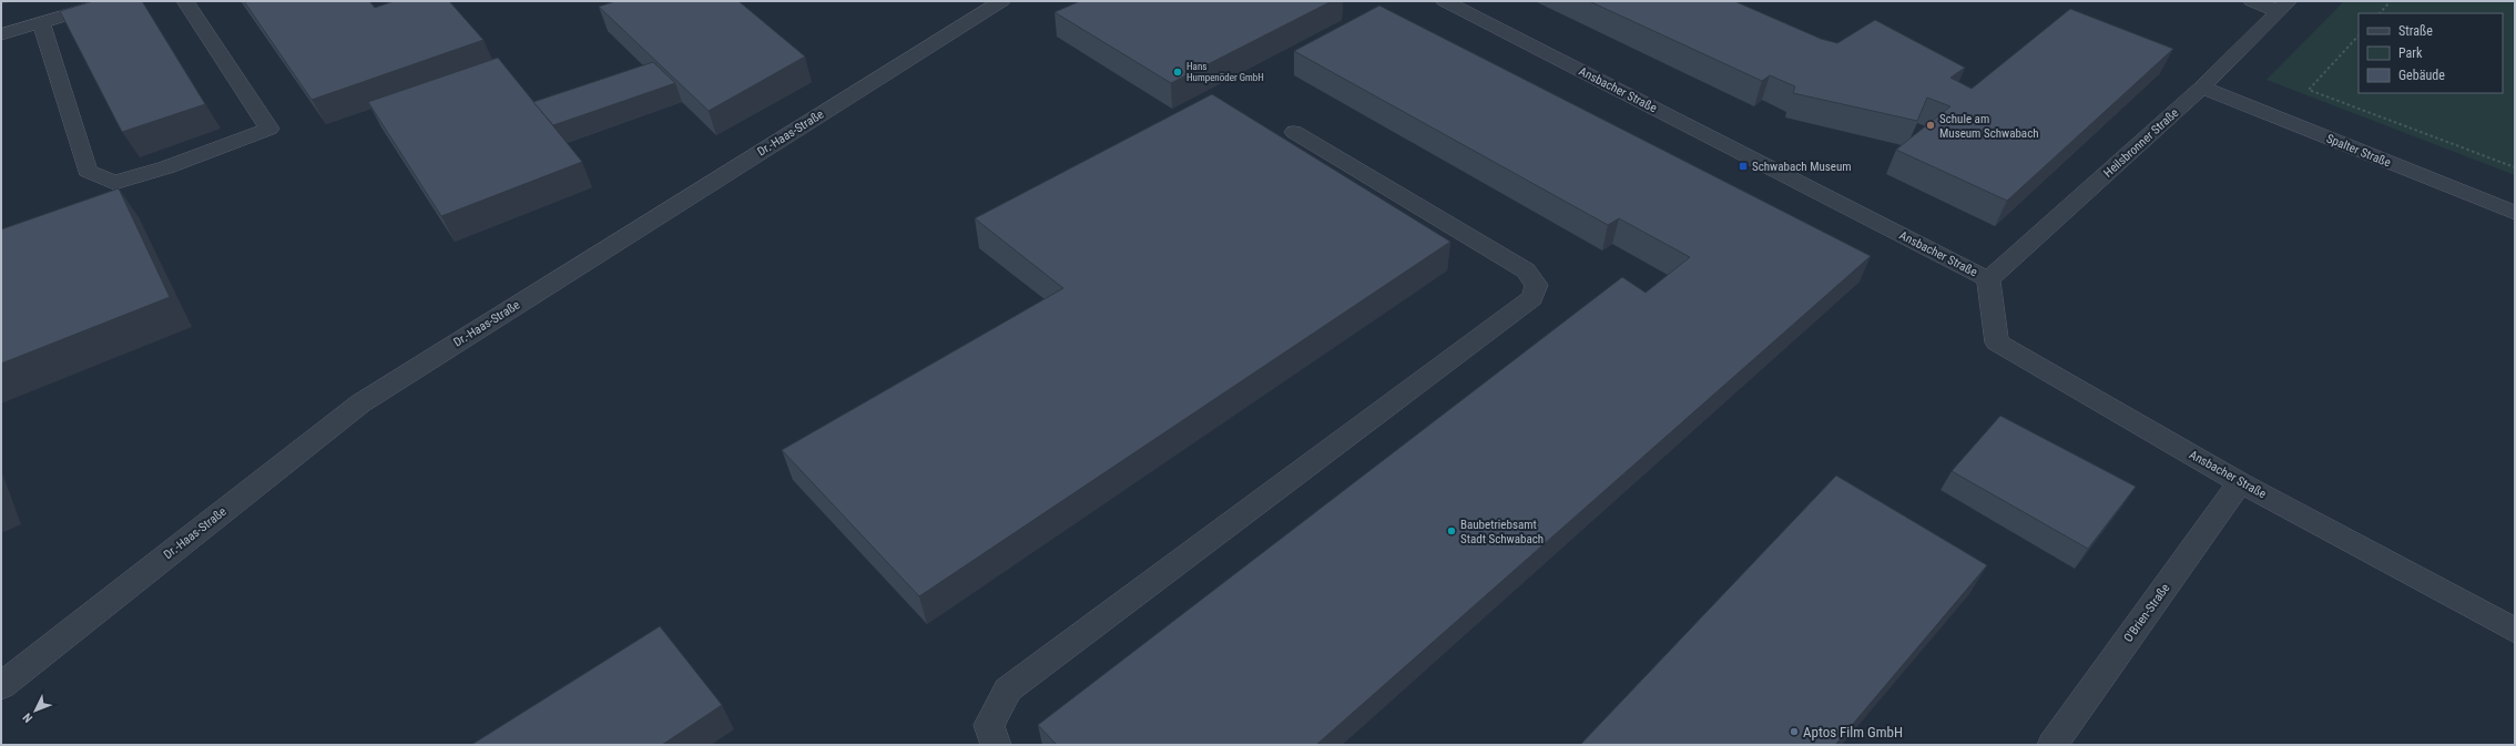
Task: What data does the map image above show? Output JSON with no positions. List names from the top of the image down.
{
  "streets": {
    "street": [
      "Ansbacher Straße",
      "Dr.-Haas-Straße",
      "Heilsbronner Straße",
      "Spalter Straße",
      "O'Brien-Straße"
    ]
  },
  "crossings": [
    ["Ansbacher Straße", "Heilsbronner Straße"],
    ["Ansbacher Straße", "O'Brien-Straße"],
    ["Heilsbronner Straße", "Spalter Straße"]
  ],
  "places": {
    "other": [
      "Hans Humpenöder GmbH",
      "Schule am Museum Schwabach",
      "Baubetriebsamt Stadt Schwabach",
      "Aptos Film GmbH"
    ],
    "transit": ["Schwabach Museum"]
  },
  "legend": ["Straße", "Park", "Gebäude"],
  "north": "bottom left"
}
